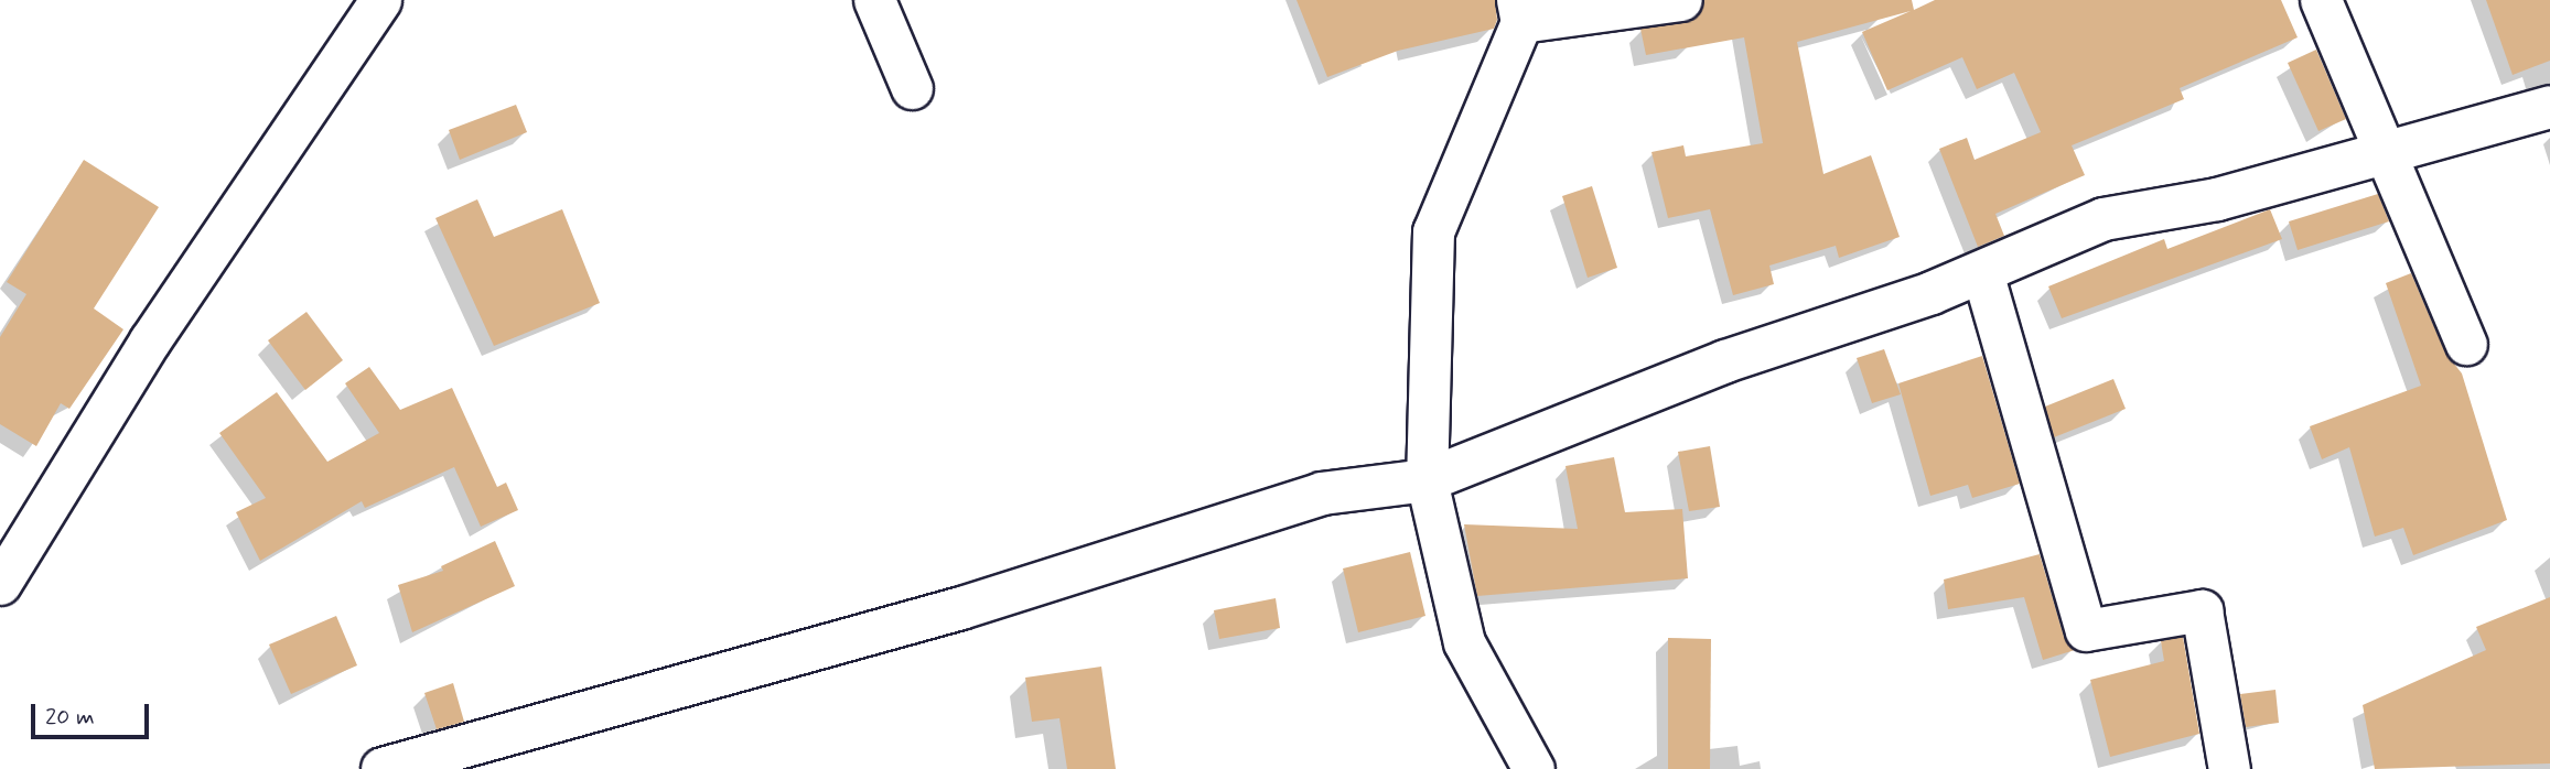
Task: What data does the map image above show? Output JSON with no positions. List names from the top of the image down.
{
  "scale_bar": "20 m"
}
